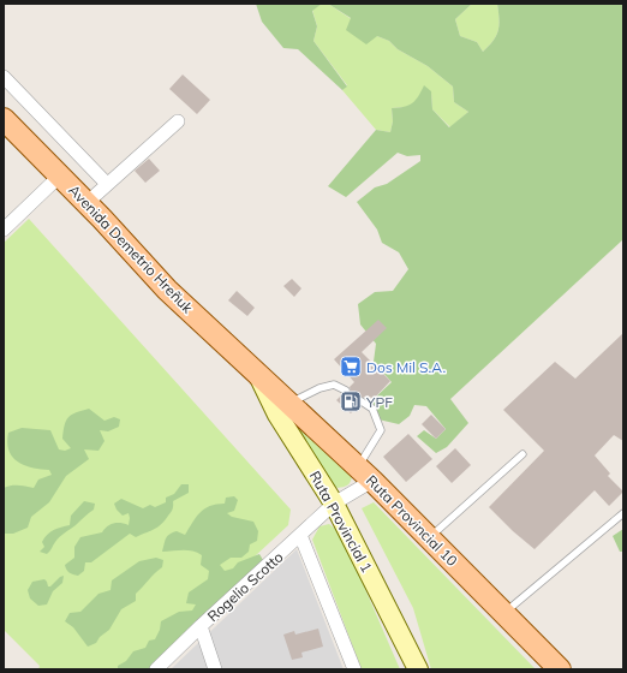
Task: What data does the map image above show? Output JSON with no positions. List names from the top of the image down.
{
  "streets": {
    "main road": ["Avenida Demetrio Hreñuk", "Ruta Provincial 10", "Ruta Provincial 1"],
    "street": ["Rogelio Scotto"]
  },
  "crossings": [
    ["Avenida Demetrio Hreñuk", "Ruta Provincial 10"],
    ["Avenida Demetrio Hreñuk", "Ruta Provincial 1"],
    ["Ruta Provincial 10", "Ruta Provincial 1"],
    ["Ruta Provincial 10", "Rogelio Scotto"],
    ["Ruta Provincial 1", "Rogelio Scotto"]
  ],
  "places": {
    "supermarket": ["Dos Mil S.A."],
    "fuel station": ["YPF"]
  }
}
